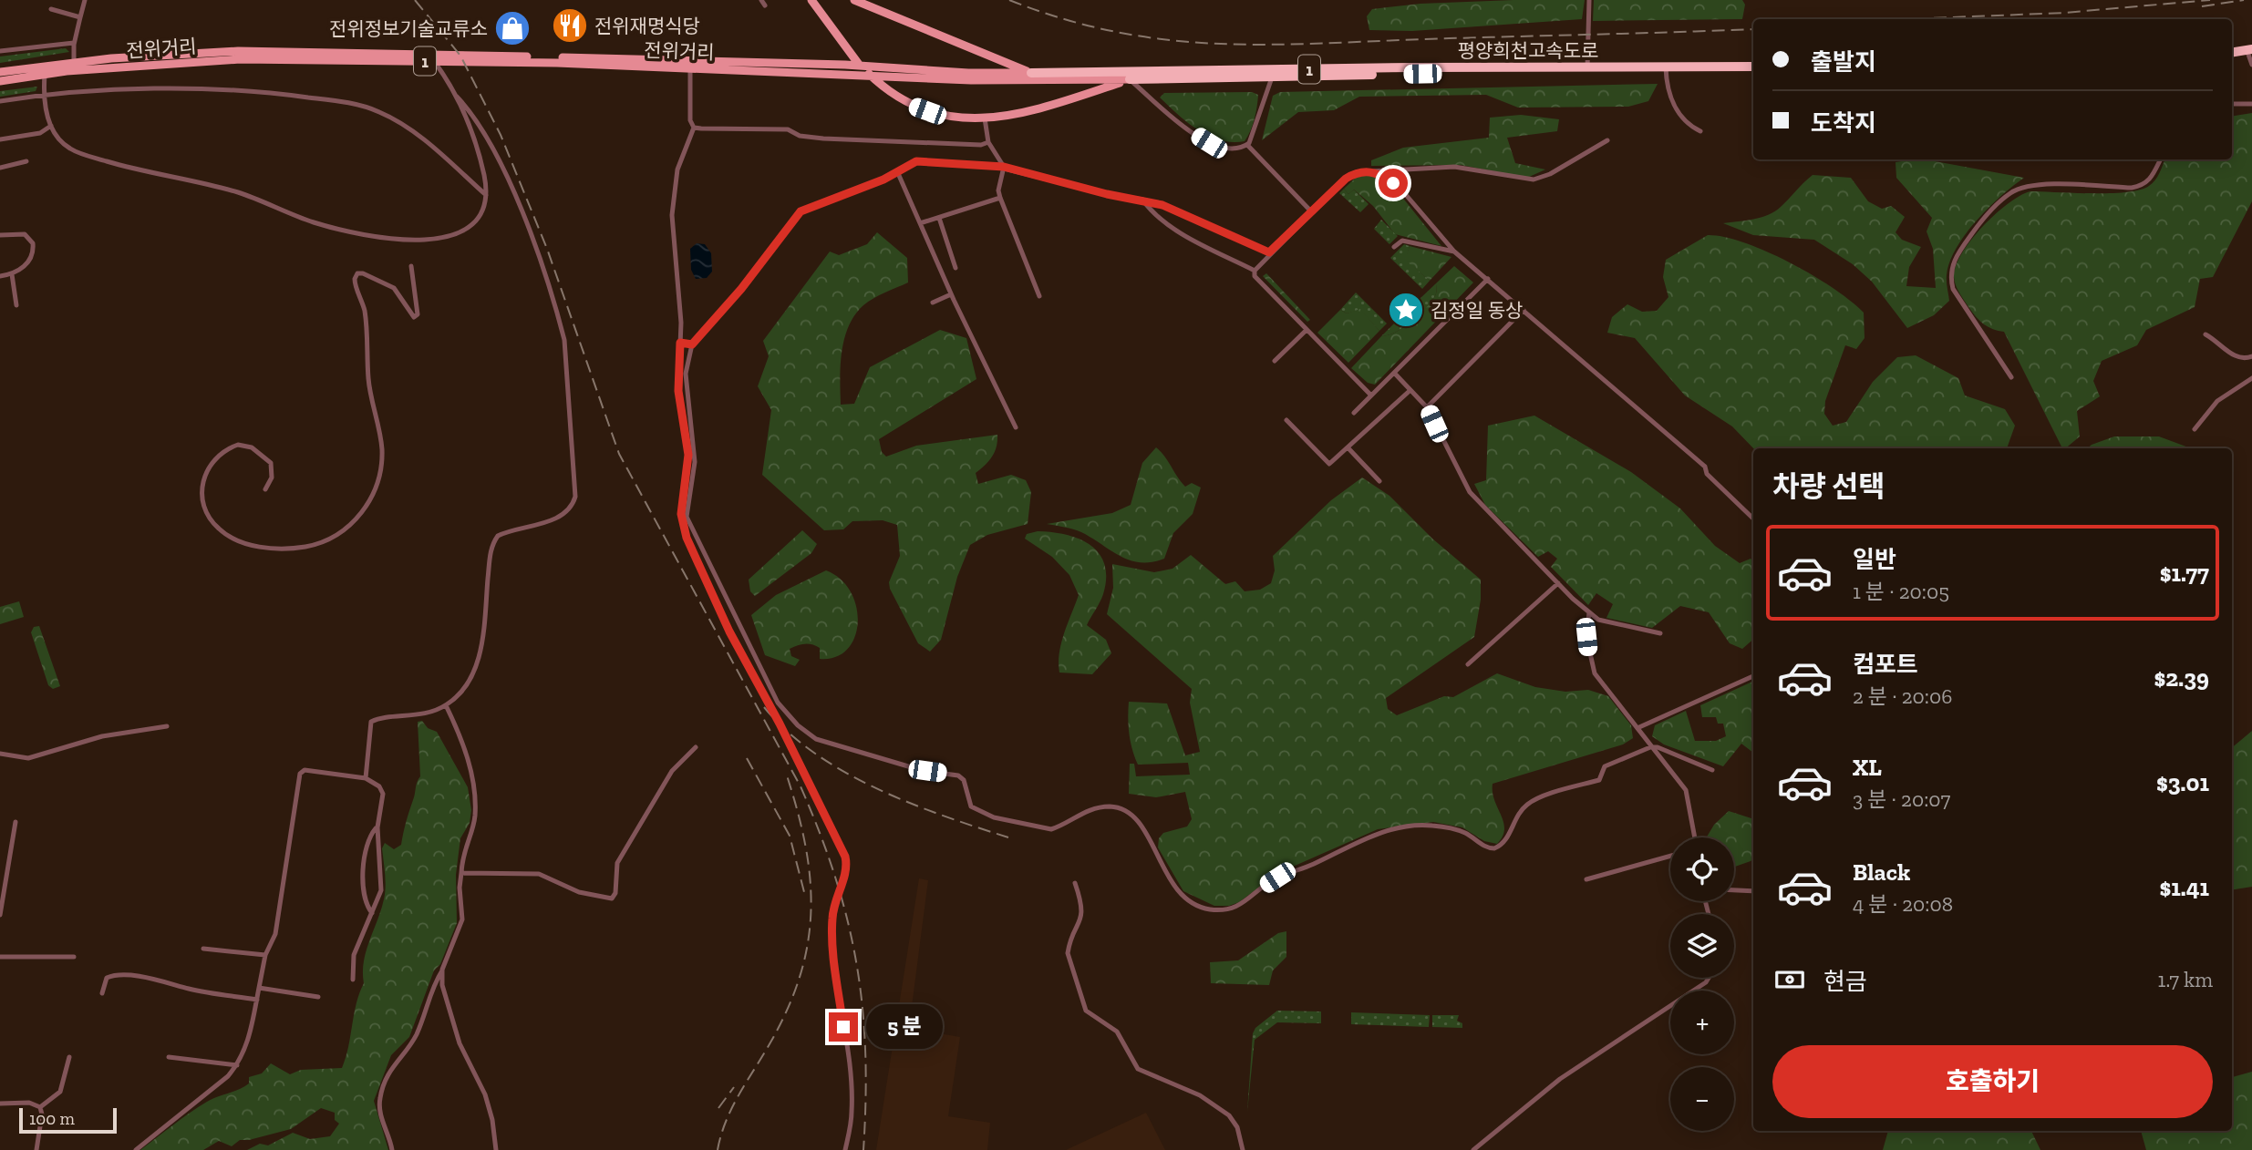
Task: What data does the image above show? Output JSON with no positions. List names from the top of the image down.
{
  "streets": {
    "highway": ["평양희천고속도로", "1"],
    "main road": ["전위거리"]
  },
  "crossings": [
    ["전위거리", "평양희천고속도로"]
  ],
  "places": {
    "restaurant": ["전위재명식당"],
    "shop": ["전위정보기술교류소"],
    "place": ["김정일 동상"]
  },
  "scale_bar": "100 m",
  "page": {
    "banner": ["출발지", "도착지"],
    "heading": "차량 선택",
    "list": [
      {
        "name": "일반",
        "note": "1 분 · 20:05",
        "value": "$1.77"
      },
      {
        "name": "컴포트",
        "note": "2 분 · 20:06",
        "value": "$2.39"
      },
      {
        "name": "XL",
        "note": "3 분 · 20:07",
        "value": "$3.01"
      },
      {
        "name": "Black",
        "note": "4 분 · 20:08",
        "value": "$1.41"
      }
    ],
    "map_buttons": ["+", "−"],
    "pay": ["현금", "1.7 km"],
    "bubble": "5 분",
    "buttons": "호출하기",
    "scale": "100 m"
  }
}
